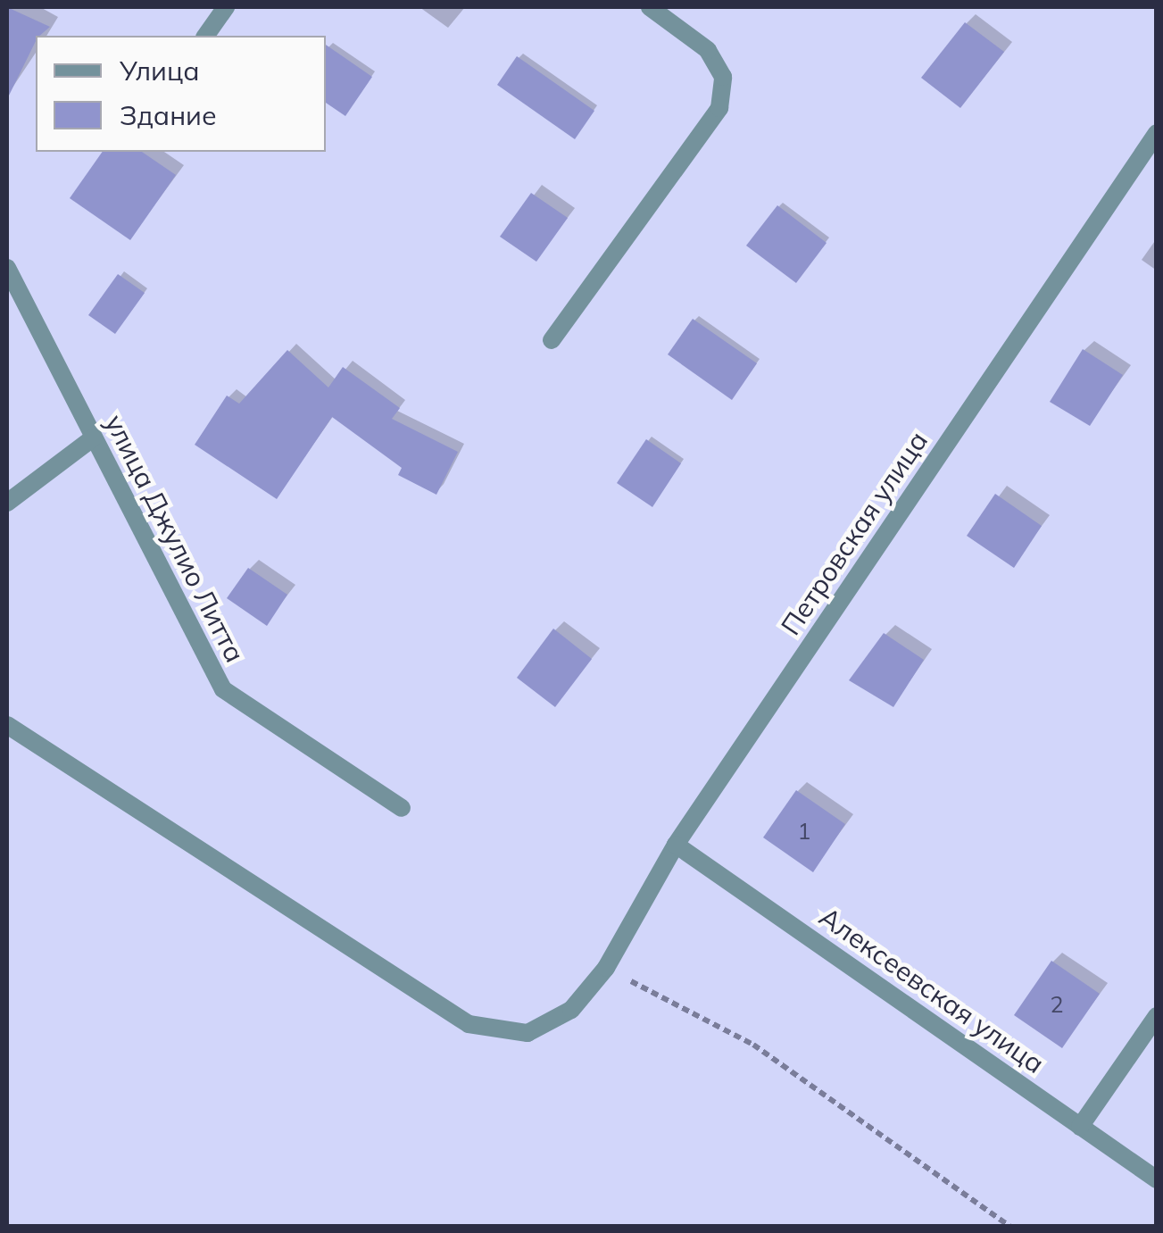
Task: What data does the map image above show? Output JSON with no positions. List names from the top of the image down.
{
  "streets": {
    "street": ["Петровская улица", "улица Джулио Литта", "Алексеевская улица"]
  },
  "crossings": [
    ["Петровская улица", "Алексеевская улица"]
  ],
  "house_numbers": ["1", "2"],
  "legend": ["Улица", "Здание"]
}
